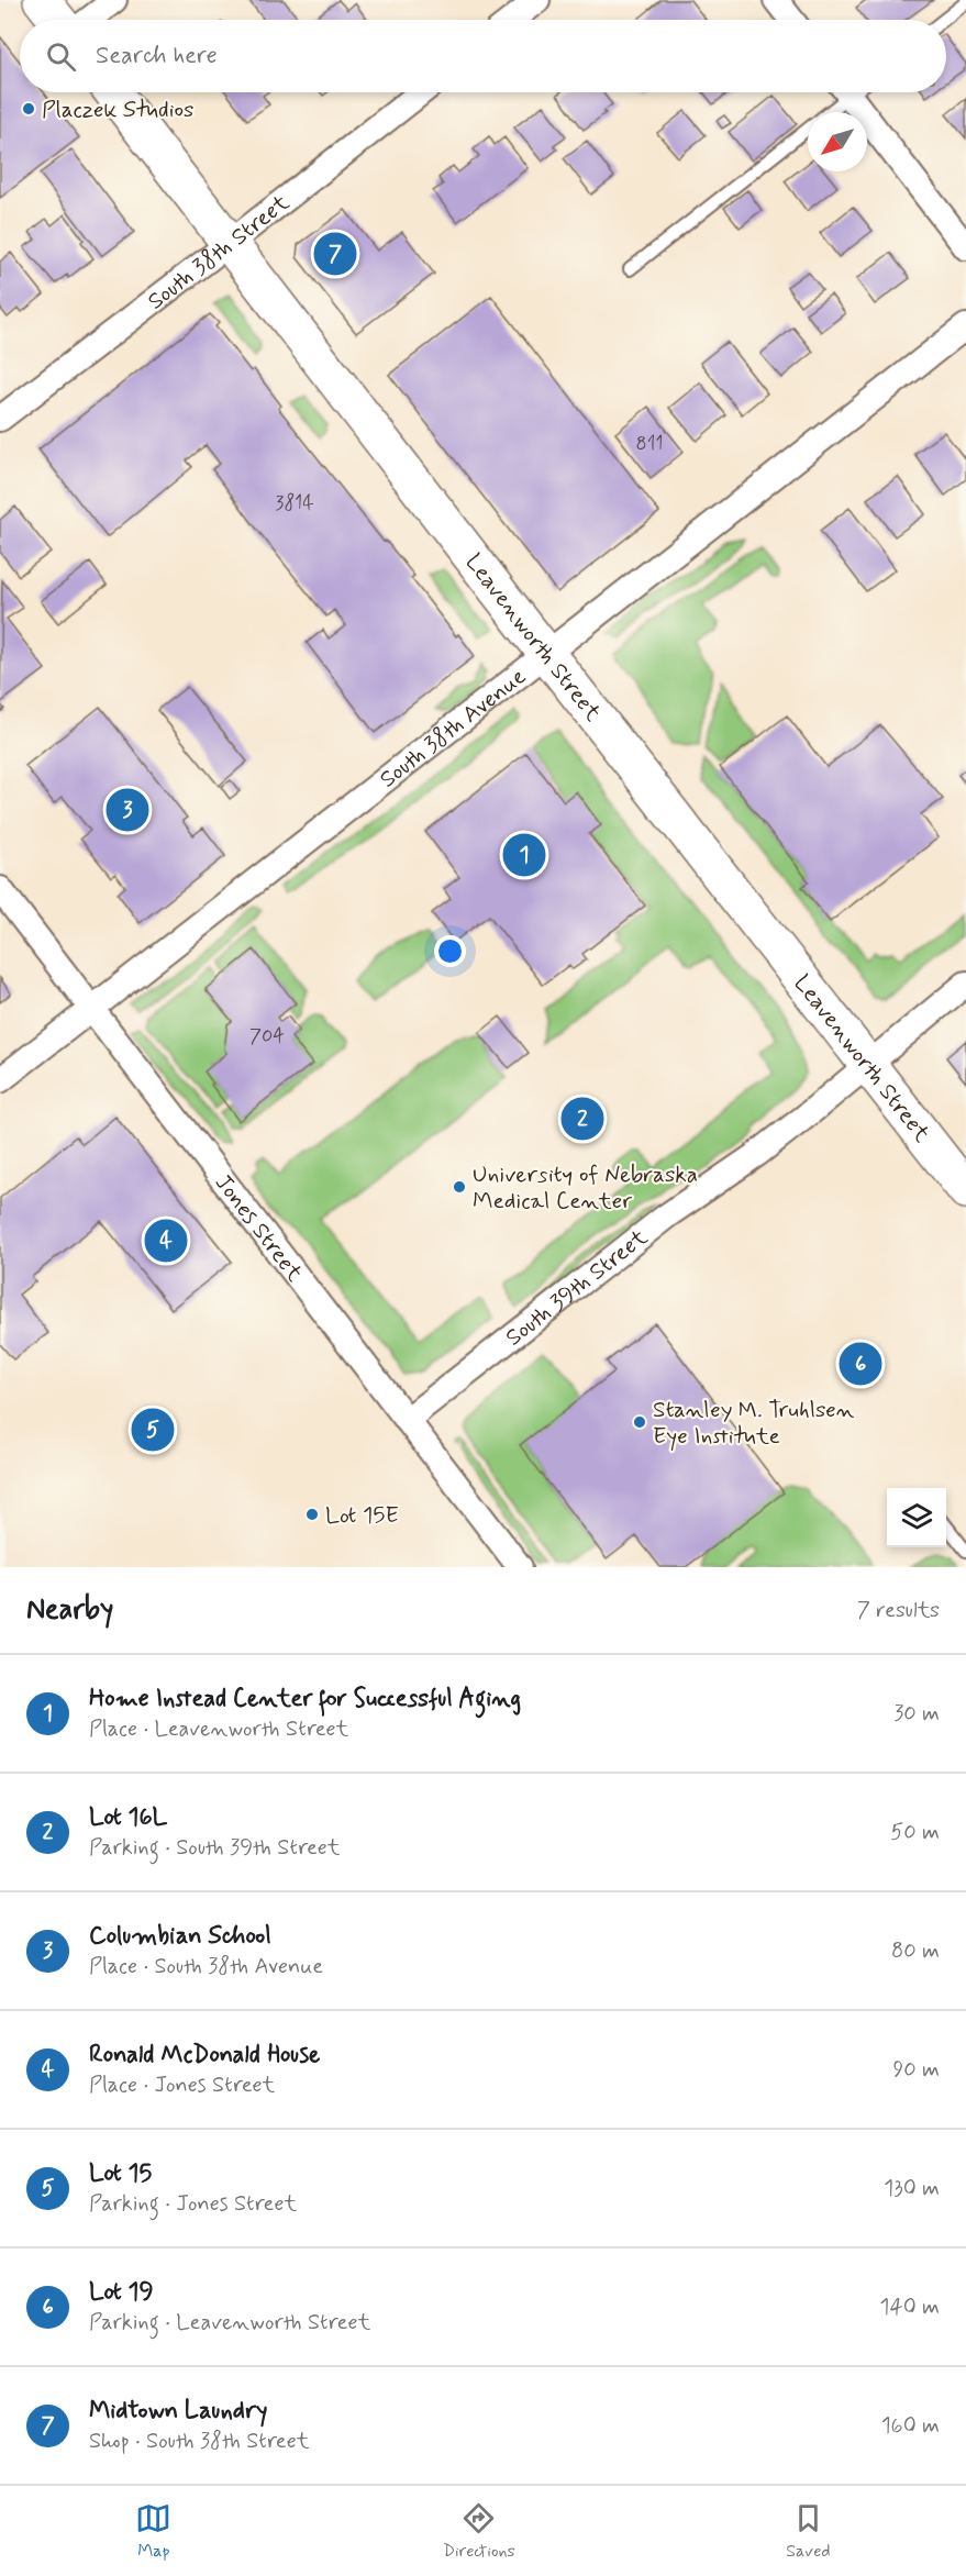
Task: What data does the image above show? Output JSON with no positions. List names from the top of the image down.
{
  "streets": {
    "main road": ["Leavenworth Street"],
    "street": [
      "South 38th Street",
      "South 38th Avenue",
      "Jones Street",
      "South 39th Street"
    ]
  },
  "crossings": [
    ["South 38th Street", "Leavenworth Street"],
    ["Leavenworth Street", "South 38th Avenue"],
    ["Leavenworth Street", "South 39th Street"],
    ["South 38th Avenue", "Jones Street"],
    ["Jones Street", "South 39th Street"]
  ],
  "places": [
    "Placzek Studios",
    "University of Nebraska Medical Center",
    "Stanley M. Truhlsen Eye Institute",
    "Lot 15E"
  ],
  "house_numbers": ["811", "3814", "704"],
  "north": "bottom left",
  "page": {
    "search": "Search here",
    "pins": [
      "7",
      "3",
      "1",
      "2",
      "4",
      "6",
      "5"
    ],
    "heading": ["Nearby", "7 results"],
    "list": [
      {
        "mark": "1",
        "name": "Home Instead Center for Successful Aging",
        "note": "Place · Leavenworth Street",
        "value": "30 m"
      },
      {
        "mark": "2",
        "name": "Lot 16L",
        "note": "Parking · South 39th Street",
        "value": "50 m"
      },
      {
        "mark": "3",
        "name": "Columbian School",
        "note": "Place · South 38th Avenue",
        "value": "80 m"
      },
      {
        "mark": "4",
        "name": "Ronald McDonald House",
        "note": "Place · Jones Street",
        "value": "90 m"
      },
      {
        "mark": "5",
        "name": "Lot 15",
        "note": "Parking · Jones Street",
        "value": "130 m"
      },
      {
        "mark": "6",
        "name": "Lot 19",
        "note": "Parking · Leavenworth Street",
        "value": "140 m"
      },
      {
        "mark": "7",
        "name": "Midtown Laundry",
        "note": "Shop · South 38th Street",
        "value": "160 m"
      }
    ],
    "nav": ["Map", "Directions", "Saved"]
  }
}
